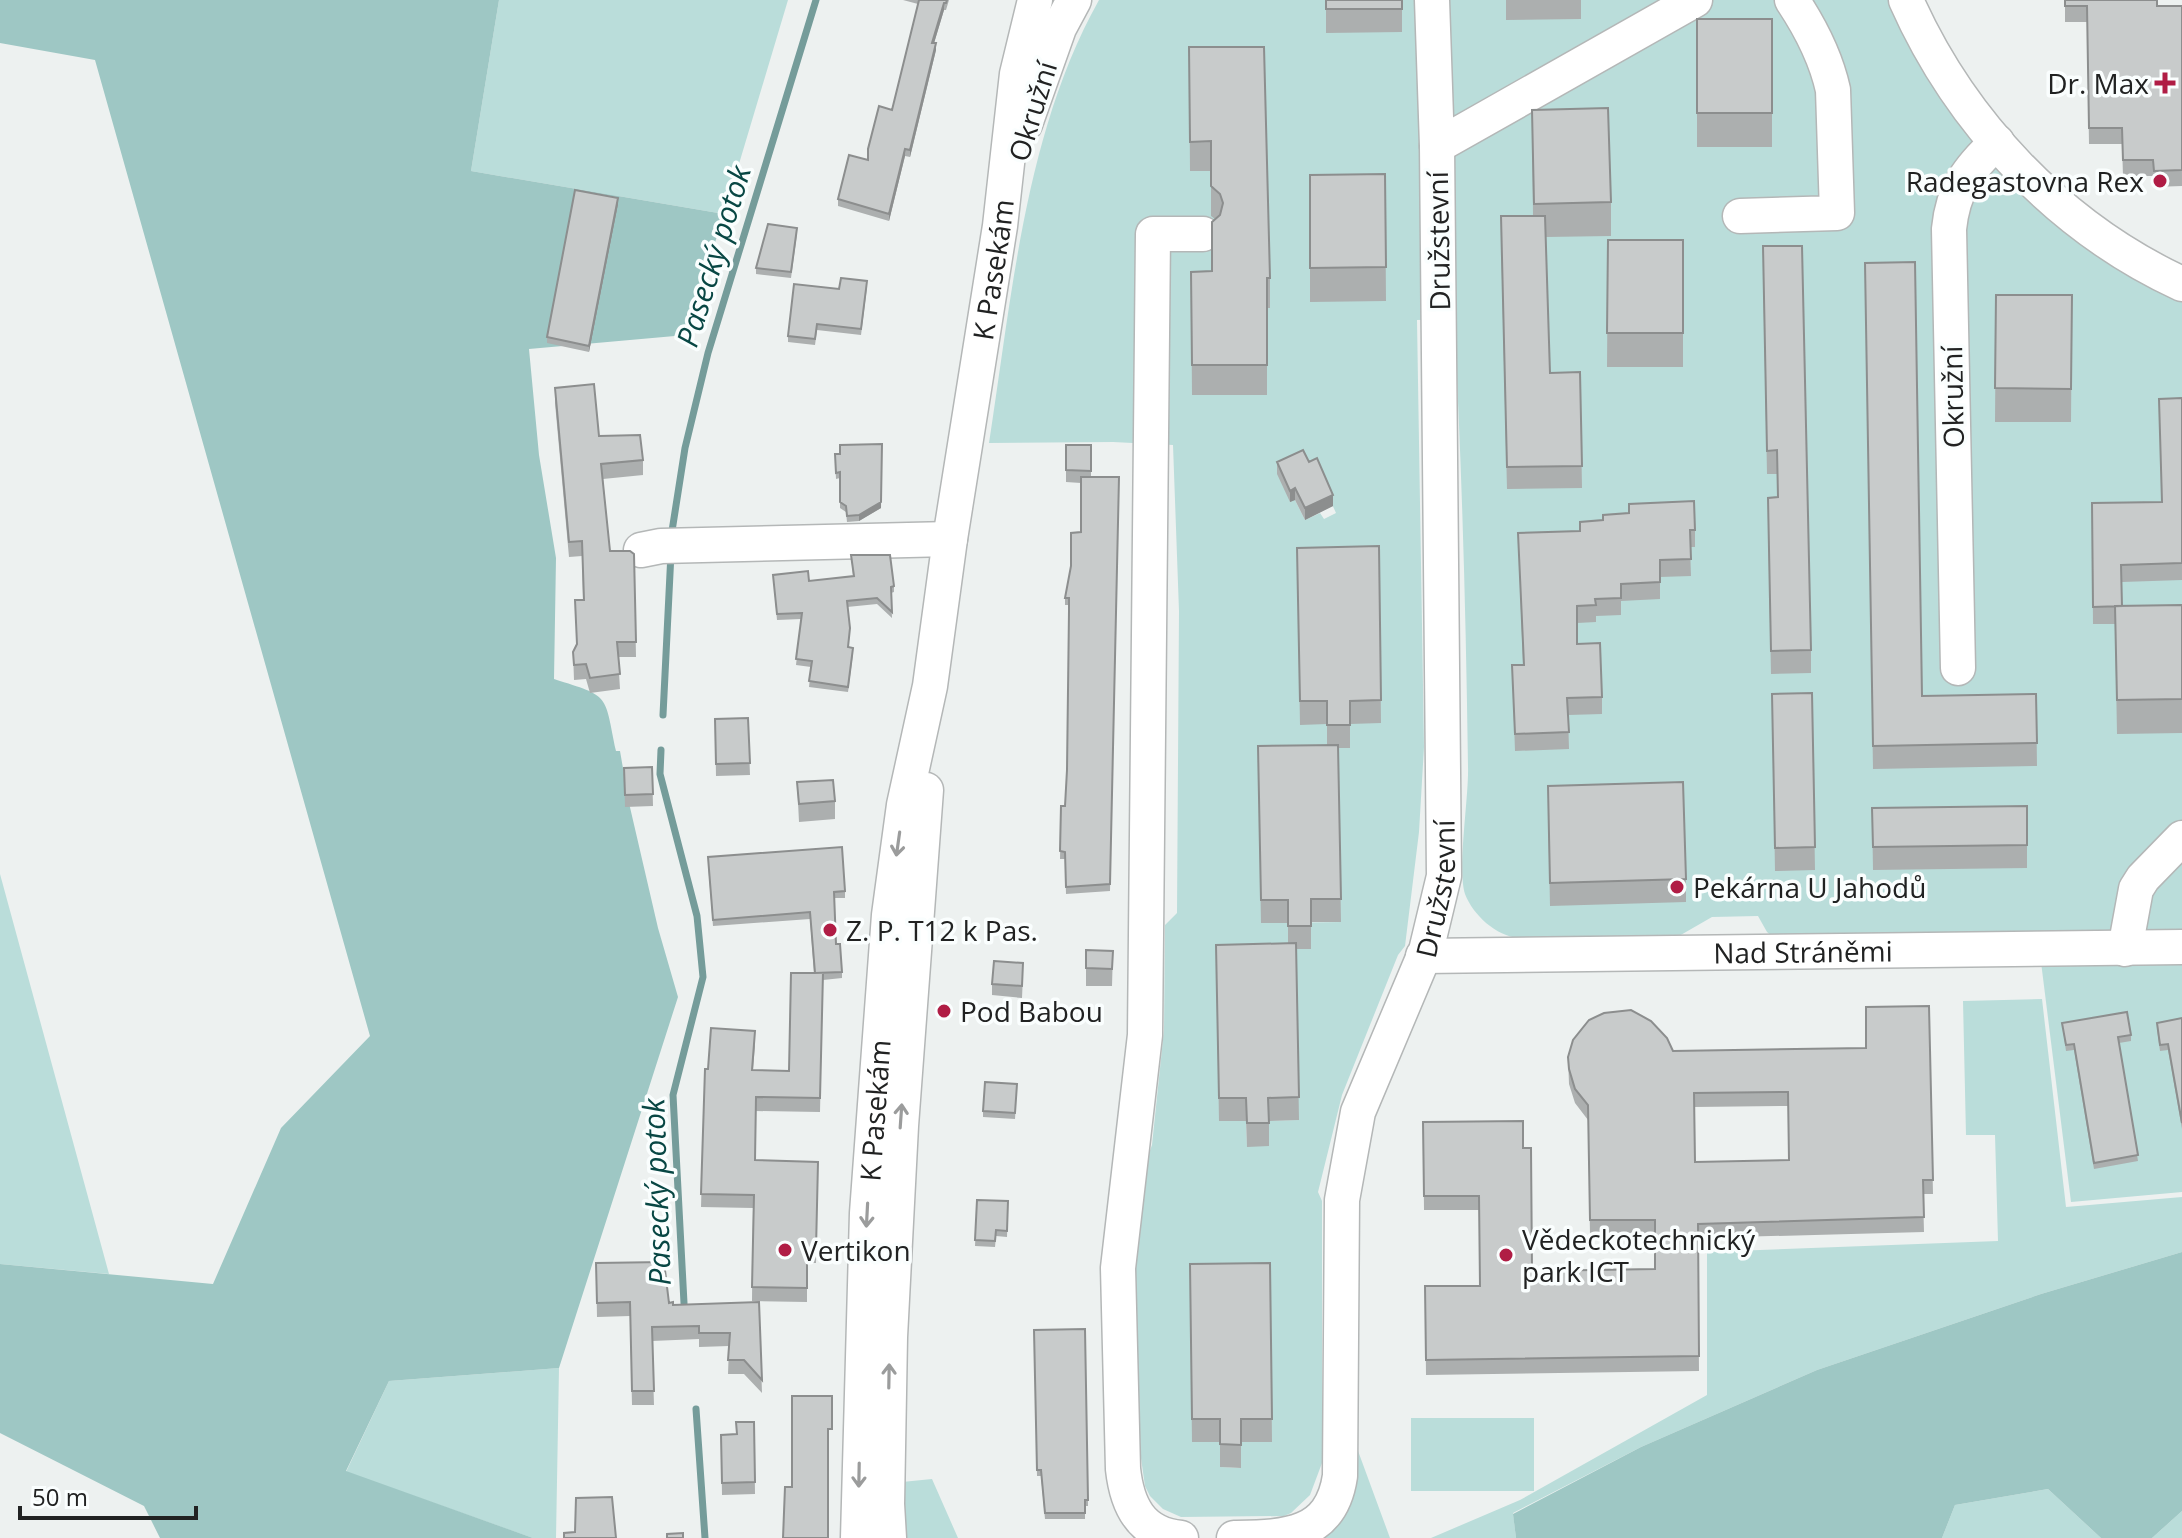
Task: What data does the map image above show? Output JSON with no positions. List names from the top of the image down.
{
  "streets": {
    "street": [
      "Okružní",
      "Družstevní",
      "K Pasekám",
      "Nad Stráněmi"
    ]
  },
  "crossings": [
    ["Okružní", "K Pasekám"],
    ["Družstevní", "Nad Stráněmi"]
  ],
  "water": ["Pasecký potok"],
  "places": {
    "health": ["Dr. Max"],
    "other": [
      "Radegastovna Rex",
      "Pekárna U Jahodů",
      "Z. P. T12 k Pas.",
      "Pod Babou",
      "Vertikon",
      "Vědeckotechnický park ICT"
    ]
  },
  "scale_bar": "50 m"
}
